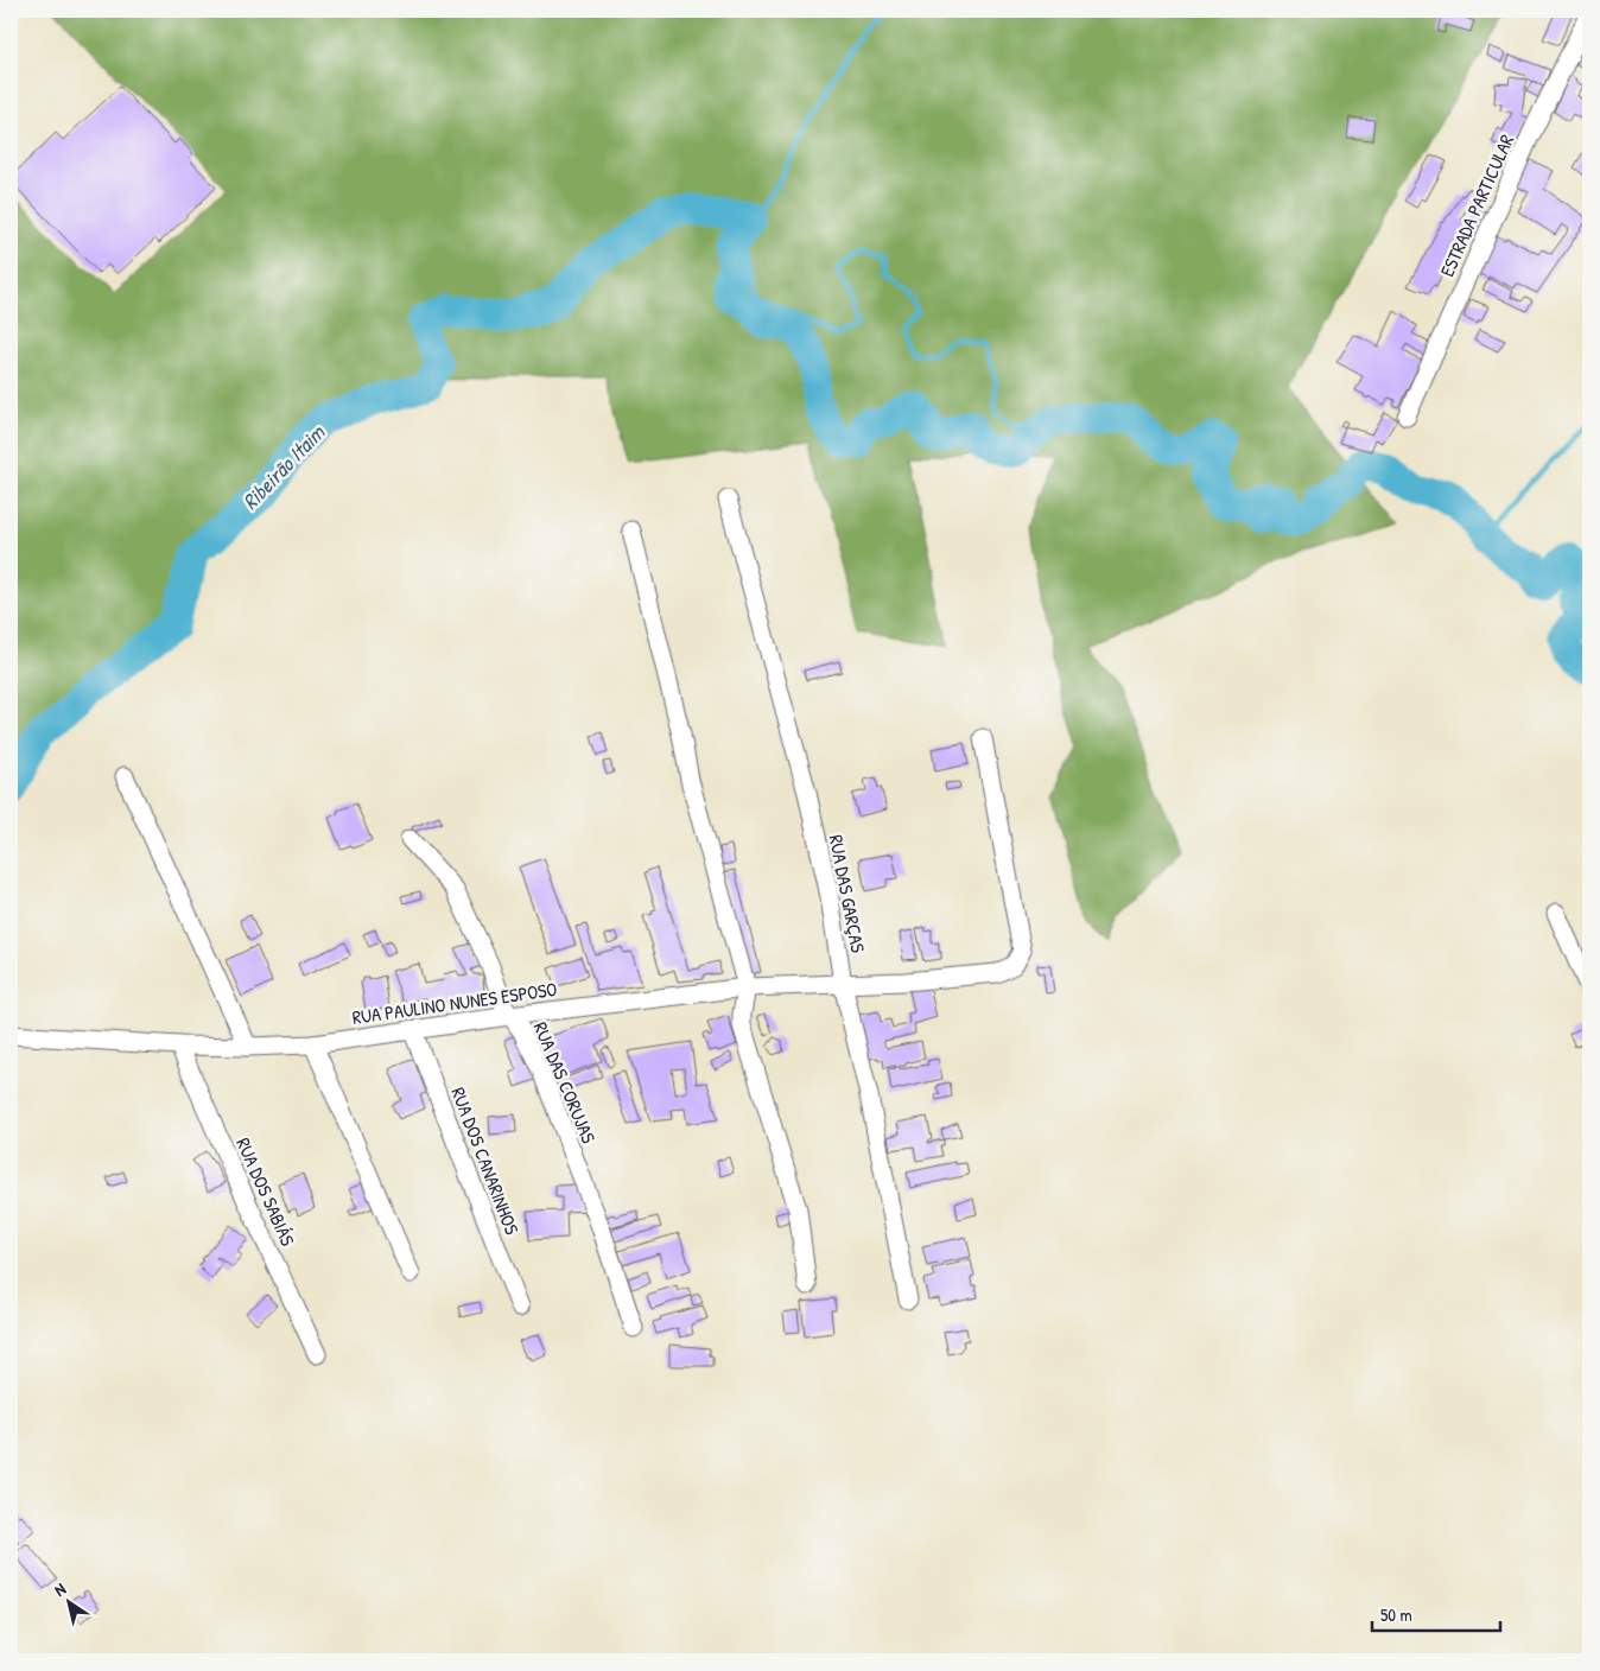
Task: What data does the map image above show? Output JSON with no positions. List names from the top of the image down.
{
  "streets": {
    "street": [
      "ESTRADA PARTICULAR",
      "RUA DAS GARÇAS",
      "RUA PAULINO NUNES ESPOSO",
      "RUA DAS CORUJAS",
      "RUA DOS CANARINHOS",
      "RUA DOS SABIÁS"
    ]
  },
  "crossings": [
    ["RUA DAS GARÇAS", "RUA PAULINO NUNES ESPOSO"],
    ["RUA PAULINO NUNES ESPOSO", "RUA DAS CORUJAS"],
    ["RUA PAULINO NUNES ESPOSO", "RUA DOS CANARINHOS"],
    ["RUA PAULINO NUNES ESPOSO", "RUA DOS SABIÁS"]
  ],
  "water": ["Ribeirão Itaim"],
  "scale_bar": "50 m",
  "north": "top left"
}
